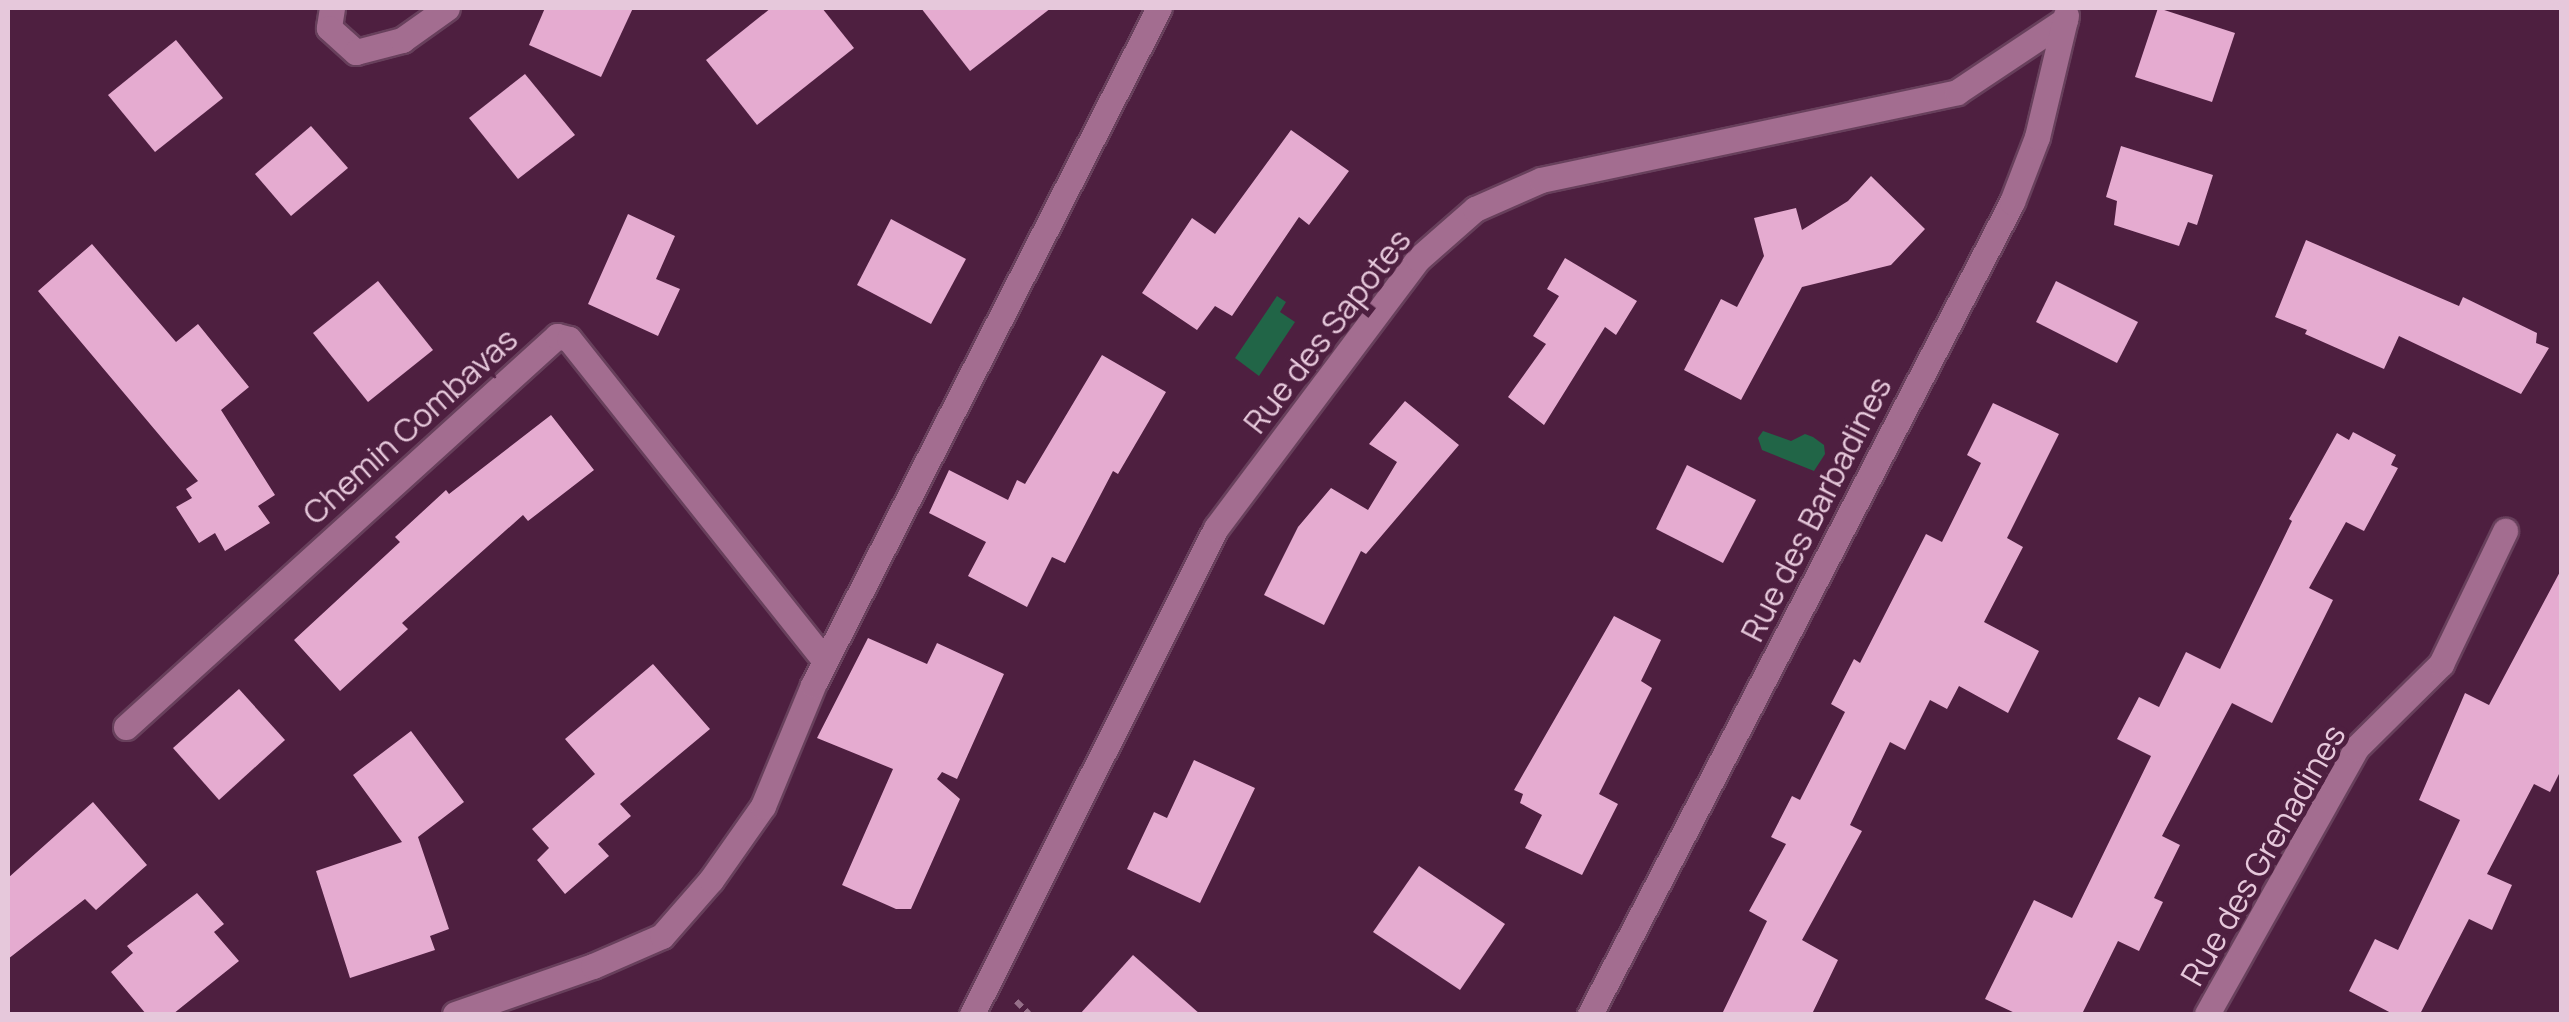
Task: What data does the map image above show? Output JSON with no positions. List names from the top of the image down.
{
  "streets": {
    "street": [
      "Rue des Sapotes",
      "Chemin Combavas",
      "Rue des Barbadines",
      "Rue des Grenadines"
    ]
  },
  "crossings": [
    ["Rue des Sapotes", "Rue des Barbadines"]
  ]
}
